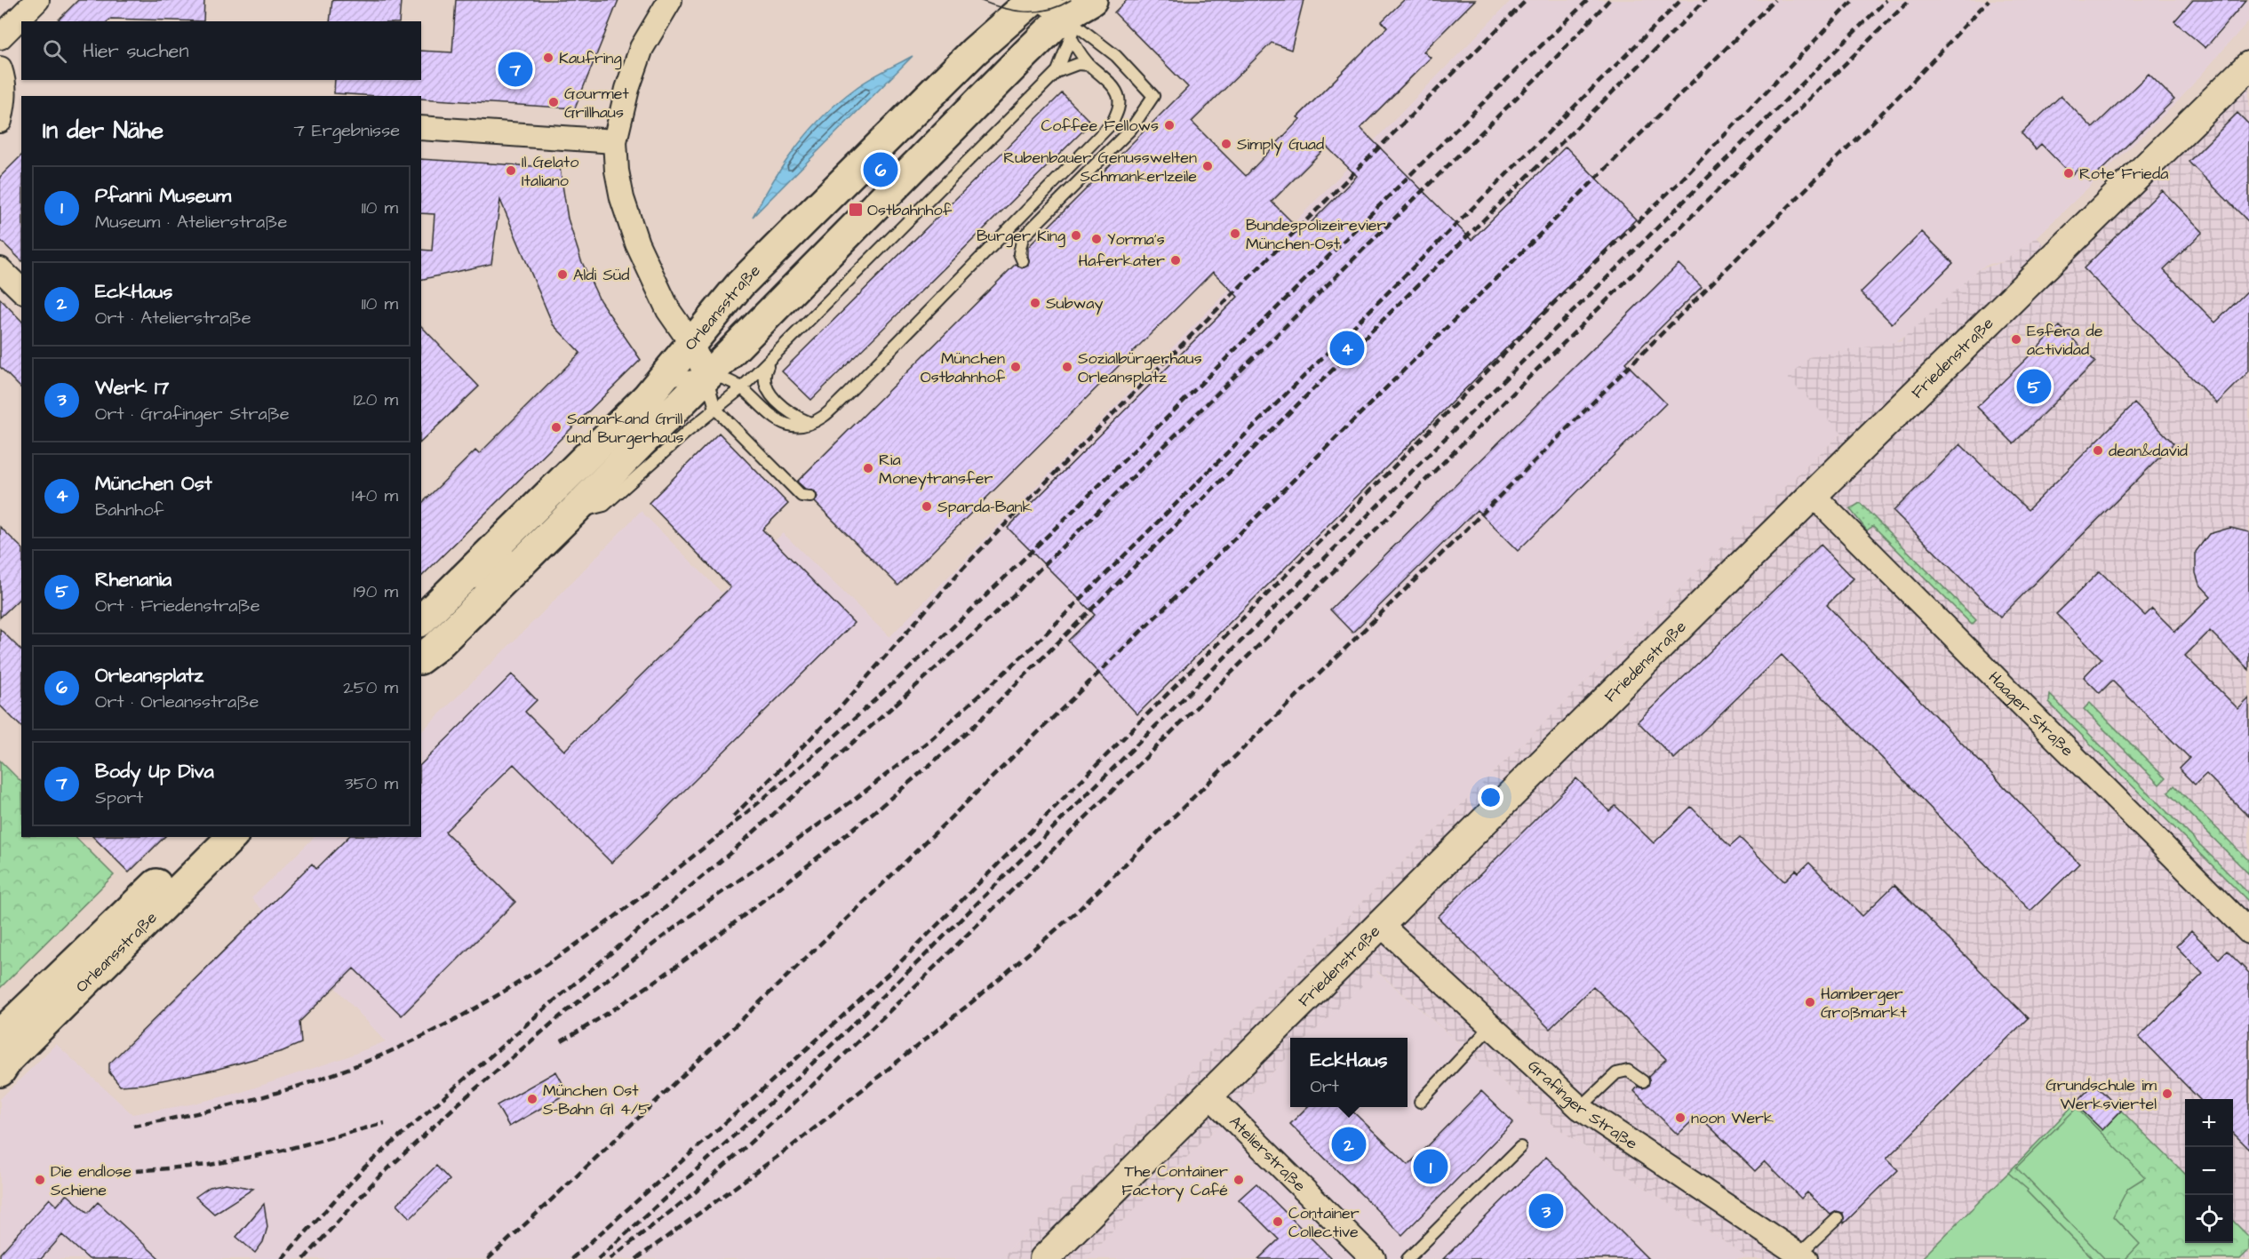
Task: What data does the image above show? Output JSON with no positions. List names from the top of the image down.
{
  "streets": {
    "main road": ["Orleansstraße"],
    "street": [
      "Friedenstraße",
      "Haager Straße",
      "Grafinger Straße",
      "Atelierstraße"
    ]
  },
  "crossings": [
    ["Friedenstraße", "Haager Straße"],
    ["Friedenstraße", "Grafinger Straße"],
    ["Friedenstraße", "Atelierstraße"]
  ],
  "places": {
    "other": [
      "Kaufring",
      "Gourmet Grillhaus",
      "Coffee Fellows",
      "Simply Guad",
      "Rubenbauer Genusswelten Schmankerlzeile",
      "Il Gelato Italiano",
      "Rote Frieda",
      "Bundespolizeirevier München-Ost",
      "Burger King",
      "Yorma's",
      "Haferkater",
      "Aldi Süd",
      "Subway",
      "Esfera de actividad",
      "München Ostbahnhof",
      "Sozialbürgerhaus Orleansplatz",
      "Samarkand Grill und Burgerhaus",
      "dean&david",
      "Ria Moneytransfer",
      "Sparda-Bank",
      "Hamberger Großmarkt",
      "Grundschule im Werksviertel",
      "München Ost S-Bahn Gl 4/5",
      "noon Werk",
      "Die endlose Schiene",
      "The Container Factory Café",
      "Container Collective"
    ],
    "transit": ["Ostbahnhof"]
  },
  "page": {
    "search": "Hier suchen",
    "pins": [
      "7",
      "6",
      "4",
      "5",
      "2",
      "1",
      "3"
    ],
    "heading": ["In der Nähe", "7 Ergebnisse"],
    "list": [
      {
        "mark": "1",
        "name": "Pfanni Museum",
        "note": "Museum · Atelierstraße",
        "value": "110 m"
      },
      {
        "mark": "2",
        "name": "EckHaus",
        "note": "Ort · Atelierstraße",
        "value": "110 m"
      },
      {
        "mark": "3",
        "name": "Werk 17",
        "note": "Ort · Grafinger Straße",
        "value": "120 m"
      },
      {
        "mark": "4",
        "name": "München Ost",
        "note": "Bahnhof",
        "value": "140 m"
      },
      {
        "mark": "5",
        "name": "Rhenania",
        "note": "Ort · Friedenstraße",
        "value": "190 m"
      },
      {
        "mark": "6",
        "name": "Orleansplatz",
        "note": "Ort · Orleansstraße",
        "value": "250 m"
      },
      {
        "mark": "7",
        "name": "Body Up Diva",
        "note": "Sport",
        "value": "350 m"
      }
    ],
    "popup": ["EckHaus", "Ort"],
    "map_buttons": ["+", "−"]
  }
}
